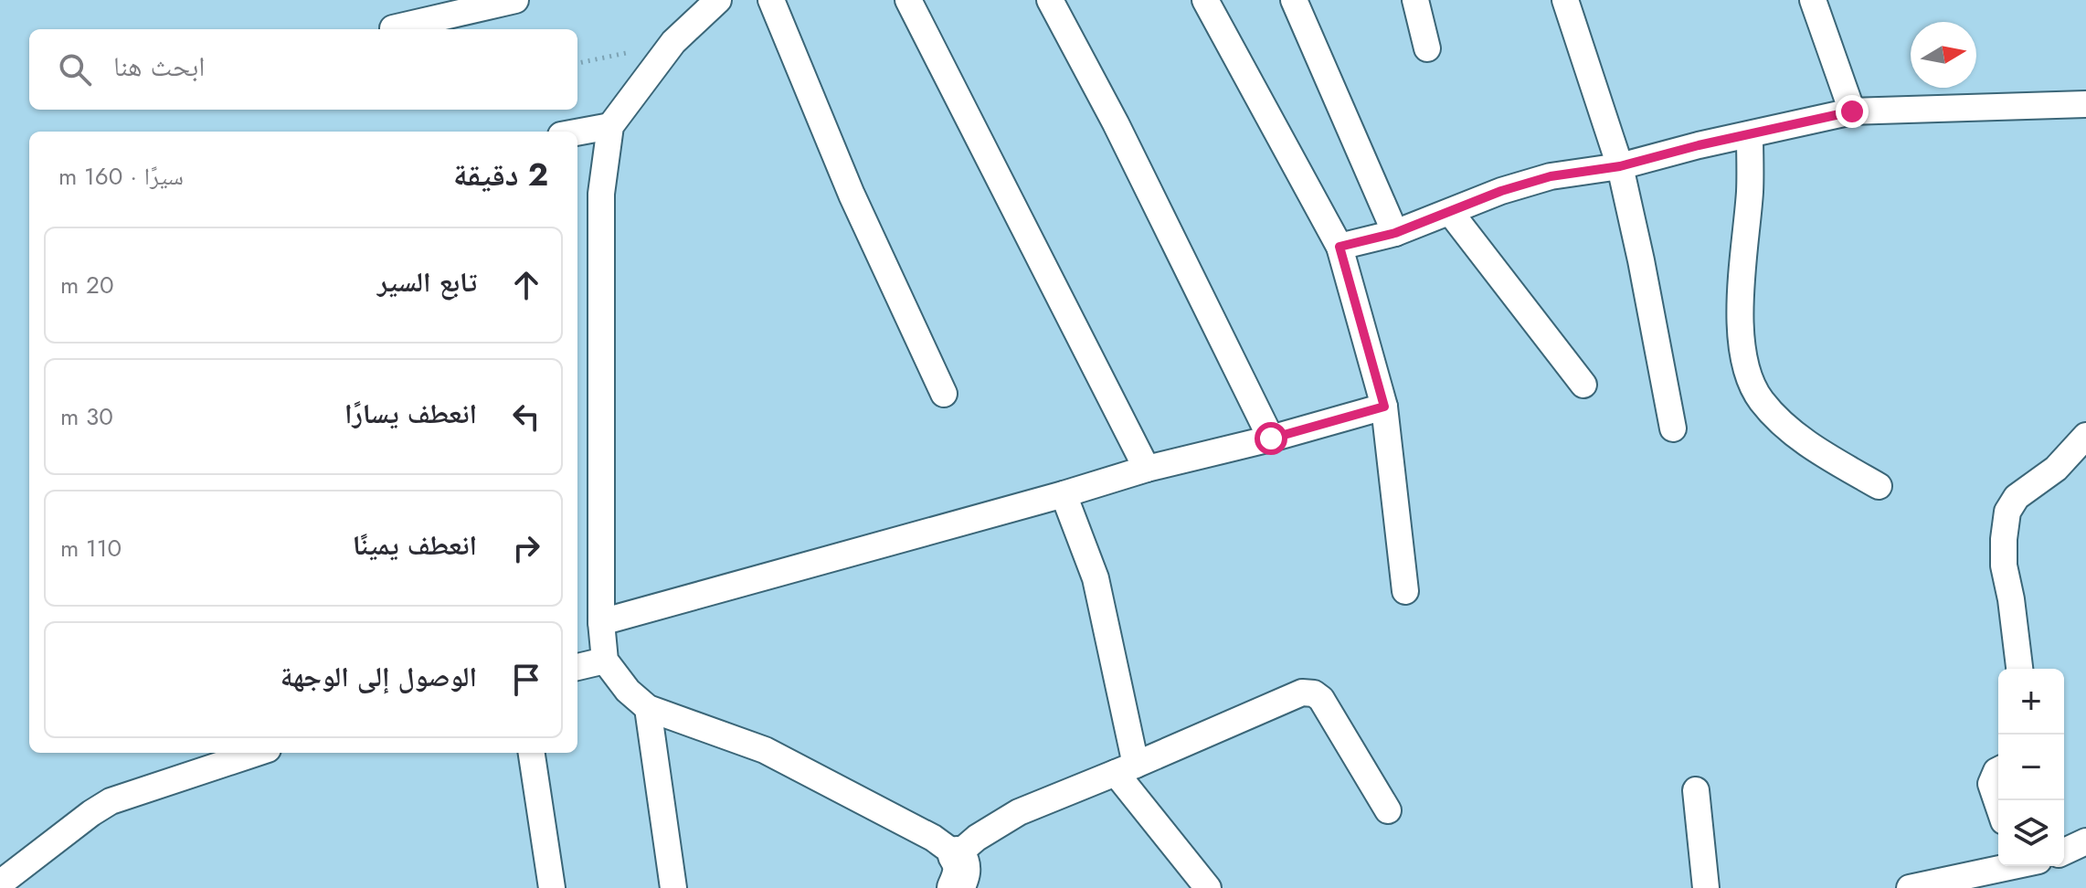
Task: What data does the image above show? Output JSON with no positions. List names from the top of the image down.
{
  "north": "right",
  "page": {
    "search": "ابحث هنا",
    "heading": ["2 دقيقة", "سيرًا · 160 m"],
    "list": [
      ["تابع السير", "20 m"],
      ["انعطف يسارًا", "30 m"],
      ["انعطف يمينًا", "110 m"],
      "الوصول إلى الوجهة"
    ],
    "map_buttons": ["+", "−"]
  }
}
